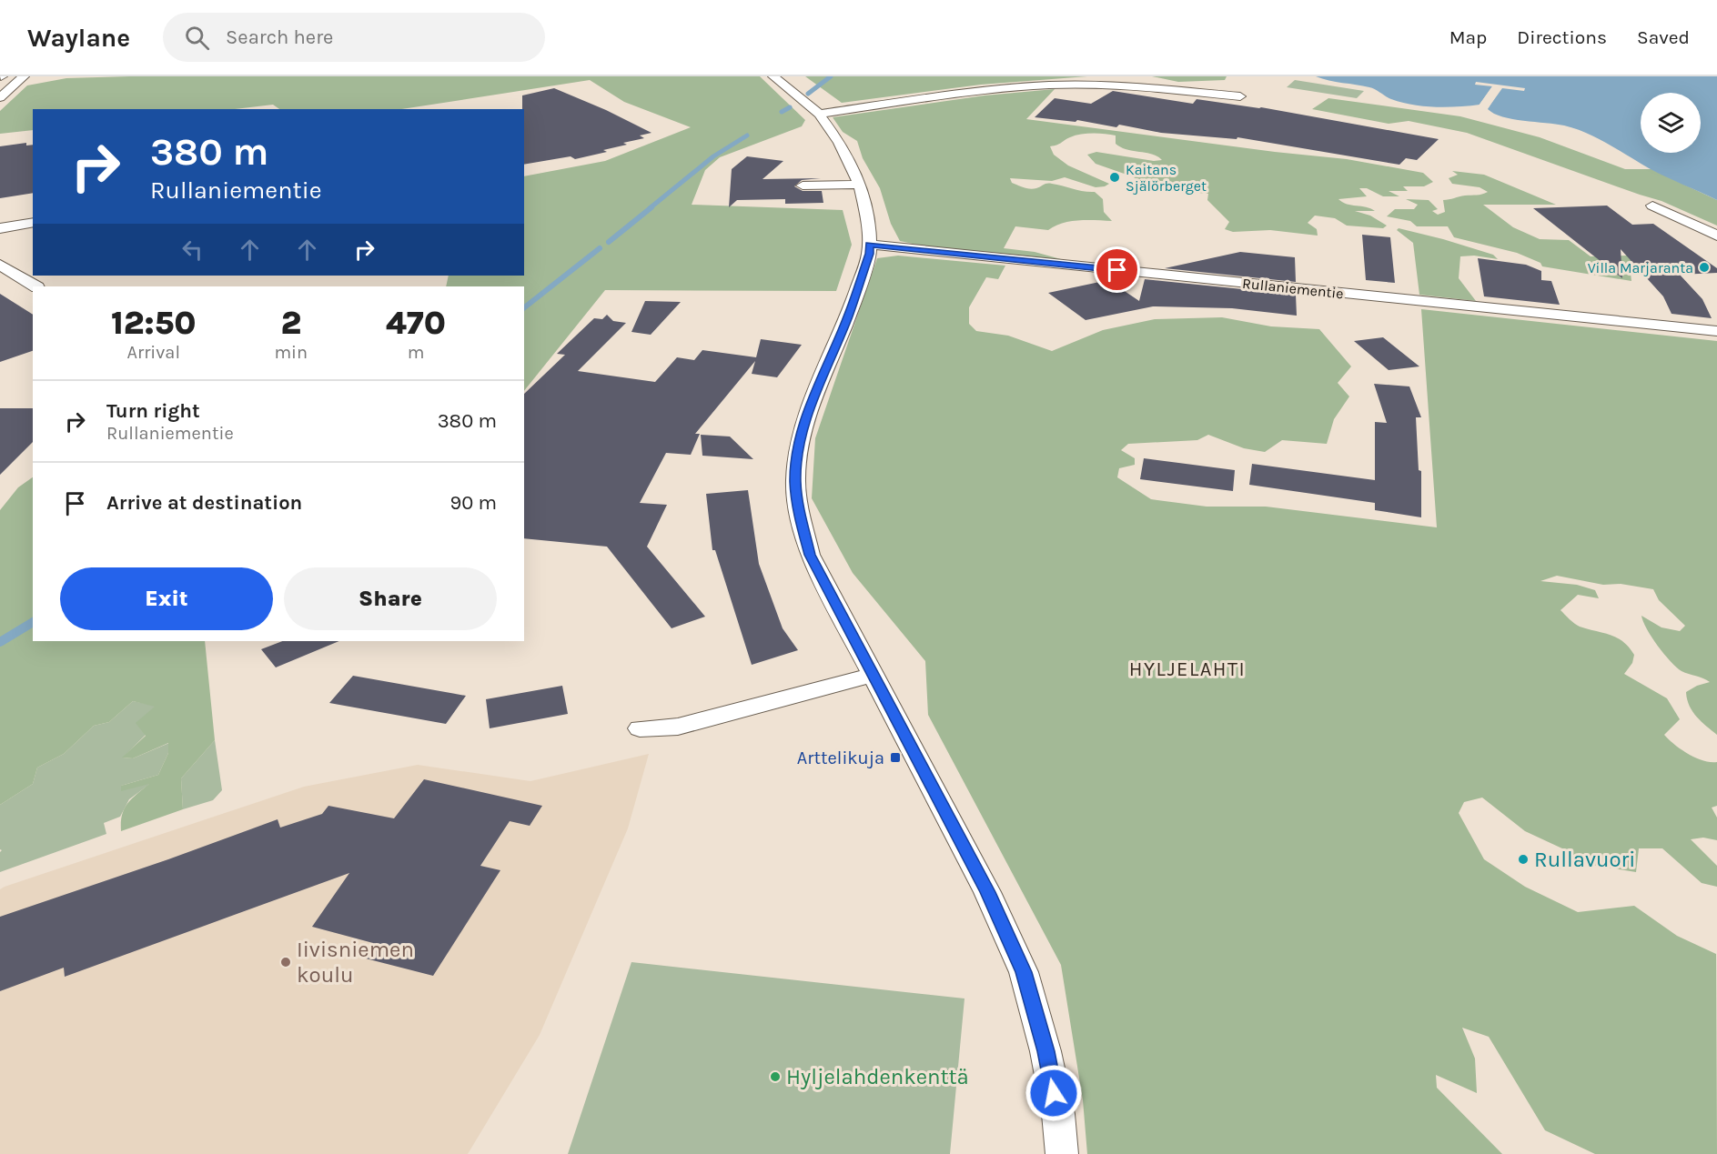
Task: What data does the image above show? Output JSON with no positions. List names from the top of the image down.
{
  "streets": {
    "street": ["Rullaniementie"]
  },
  "districts": ["HYLJELAHTI"],
  "places": {
    "other": [
      "Kaitans Själörberget",
      "Villa Marjaranta",
      "Rullavuori",
      "Iivisniemen koulu",
      "Hyljelahdenkenttä"
    ],
    "transit": ["Arttelikuja"]
  },
  "page": {
    "header": "Waylane",
    "search": "Search here",
    "nav": ["Map", "Directions", "Saved"],
    "turn": ["380 m", "Rullaniementie"],
    "eta": [
      "12:50",
      "Arrival",
      "2",
      "min",
      "470",
      "m"
    ],
    "list": [
      {
        "name": "Turn right",
        "note": "Rullaniementie",
        "value": "380 m"
      },
      {
        "name": "Arrive at destination",
        "value": "90 m"
      }
    ],
    "buttons": ["Exit", "Share"]
  }
}
